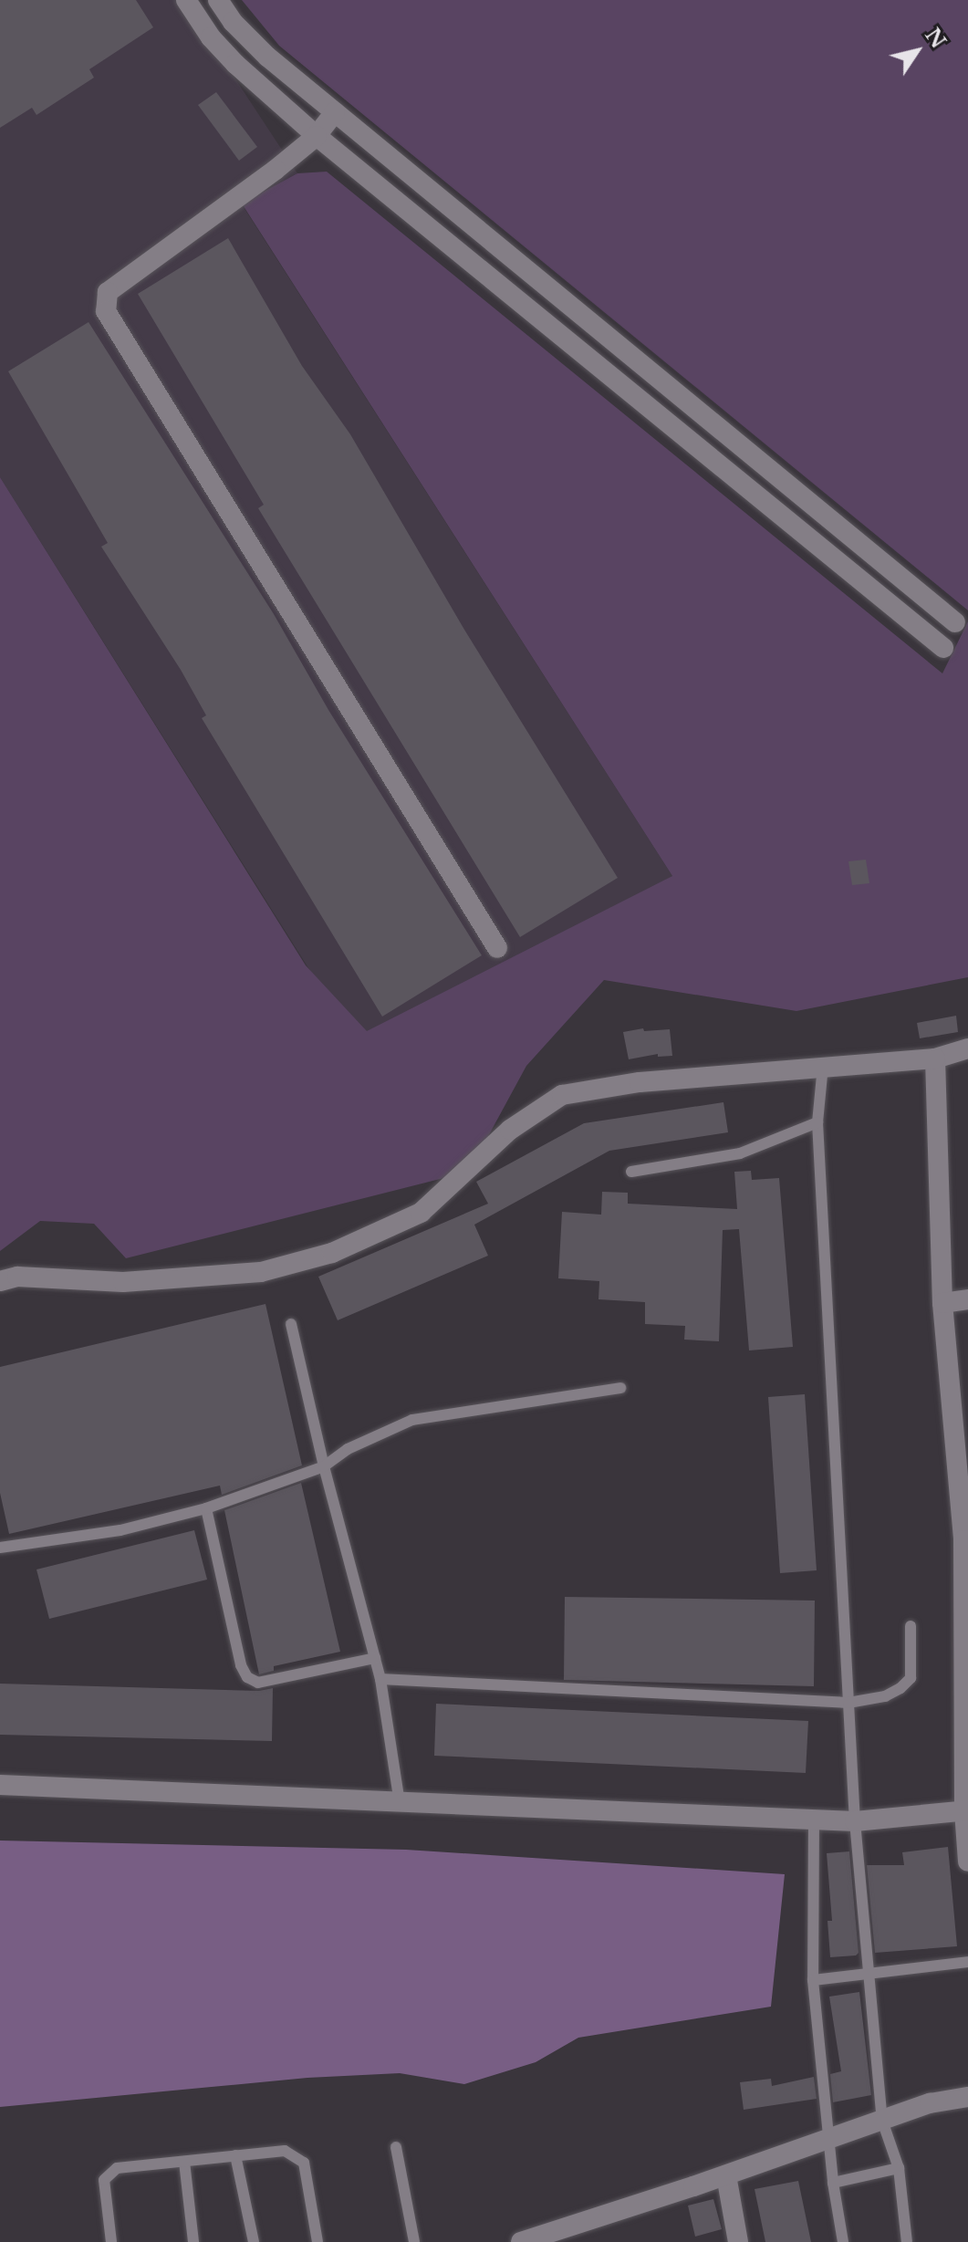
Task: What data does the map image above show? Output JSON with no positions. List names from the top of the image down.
{
  "north": "top right"
}
